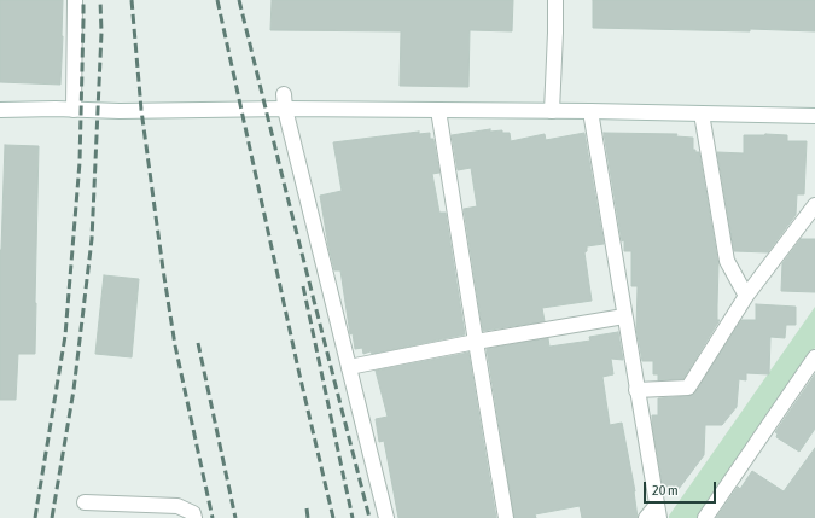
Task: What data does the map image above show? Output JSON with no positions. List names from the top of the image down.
{
  "scale_bar": "20 m"
}
